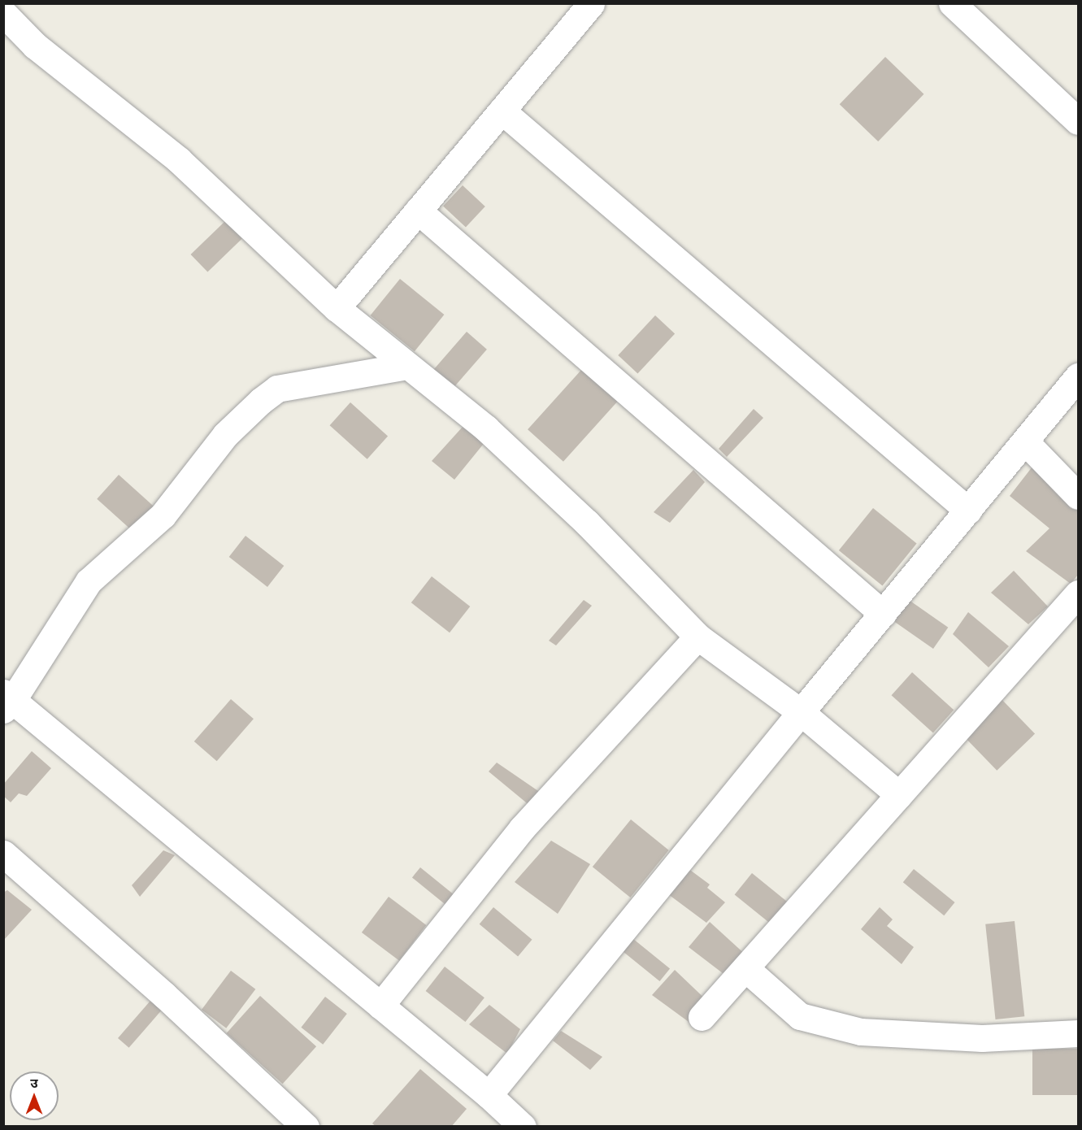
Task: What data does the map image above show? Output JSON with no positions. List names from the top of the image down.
{
  "north": "top"
}
